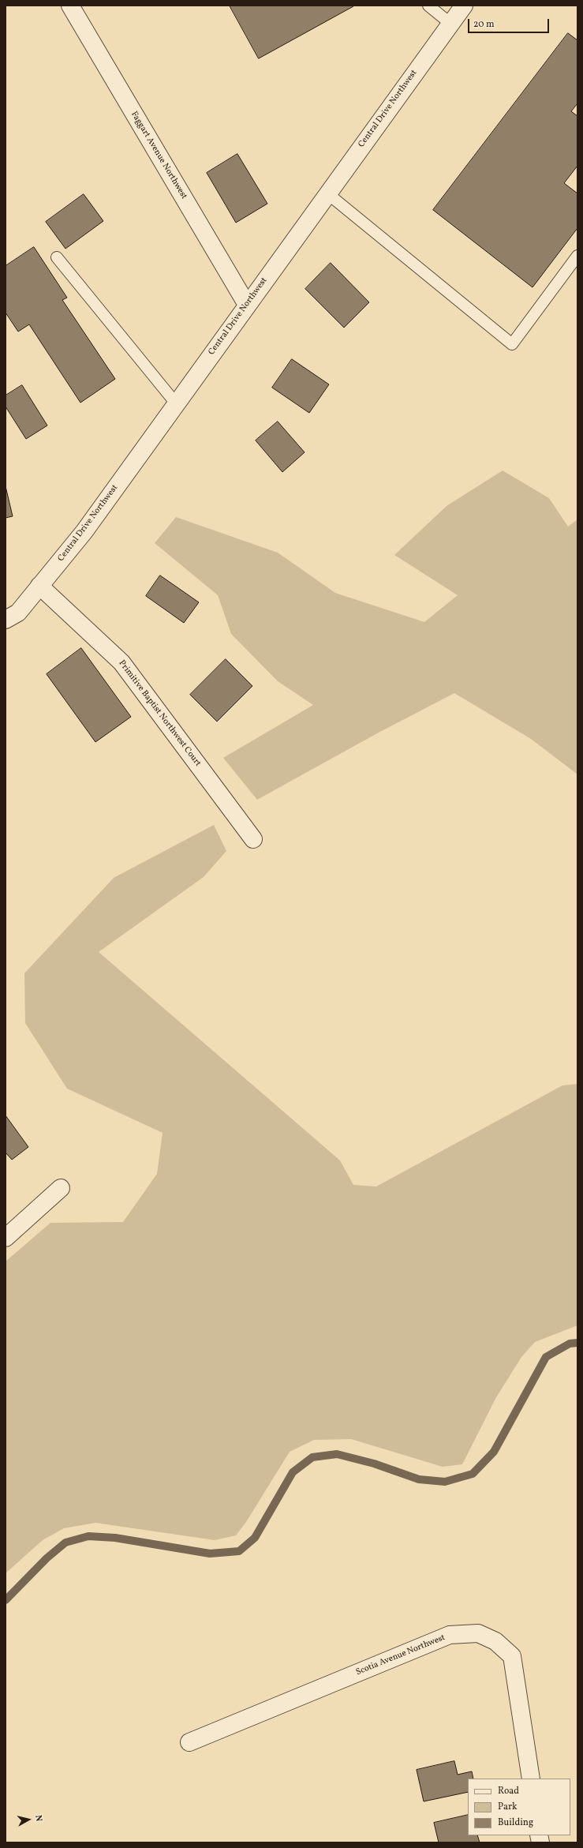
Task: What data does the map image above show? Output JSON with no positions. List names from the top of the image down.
{
  "streets": {
    "street": [
      "Central Drive Northwest",
      "Faggart Avenue Northwest",
      "Primitive Baptist Northwest Court",
      "Scotia Avenue Northwest"
    ]
  },
  "crossings": [
    ["Central Drive Northwest", "Faggart Avenue Northwest"],
    ["Central Drive Northwest", "Primitive Baptist Northwest Court"]
  ],
  "legend": ["Road", "Park", "Building"],
  "scale_bar": "20 m",
  "north": "right"
}
